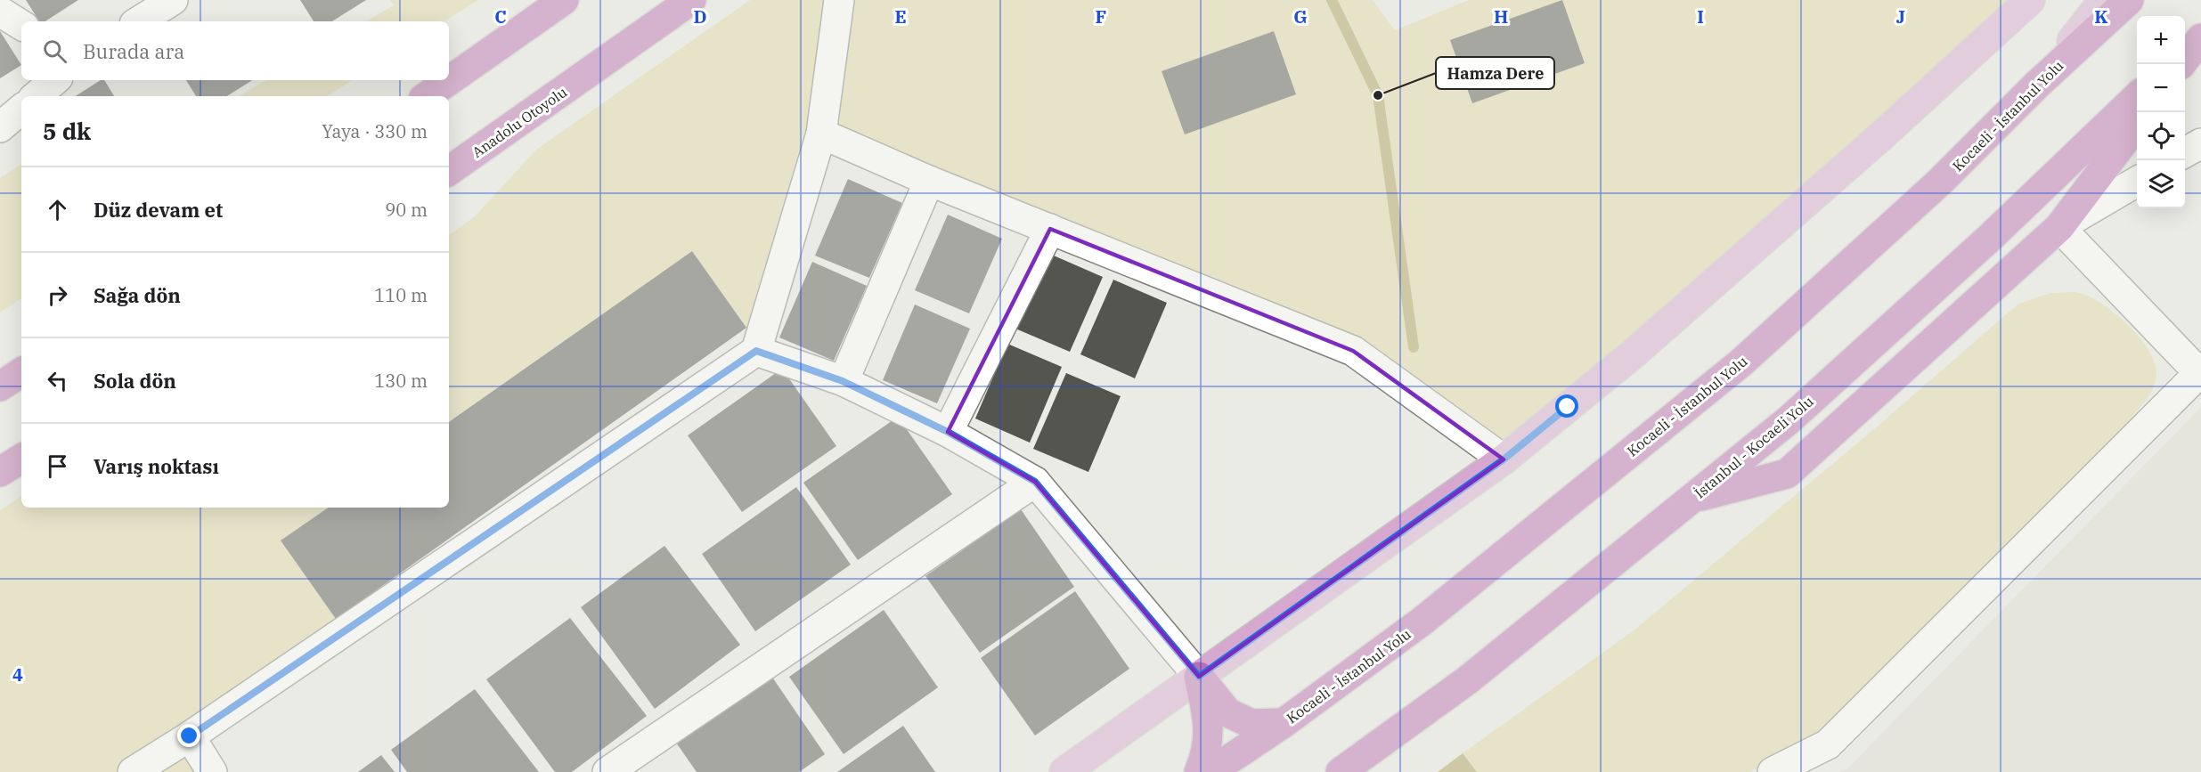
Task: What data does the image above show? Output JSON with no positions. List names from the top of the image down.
{
  "streets": {
    "highway": ["Kocaeli - İstanbul Yolu", "Anadolu Otoyolu", "İstanbul - Kocaeli Yolu"]
  },
  "places": ["Hamza Dere"],
  "page": {
    "map_buttons": ["+", "−"],
    "search": "Burada ara",
    "heading": ["5 dk", "Yaya · 330 m"],
    "list": [
      ["Düz devam et", "90 m"],
      ["Sağa dön", "110 m"],
      ["Sola dön", "130 m"],
      "Varış noktası"
    ]
  },
  "grid": {
    "columns": [
      "C",
      "D",
      "E",
      "F",
      "G",
      "H",
      "I",
      "J",
      "K"
    ],
    "rows": ["4"]
  }
}
